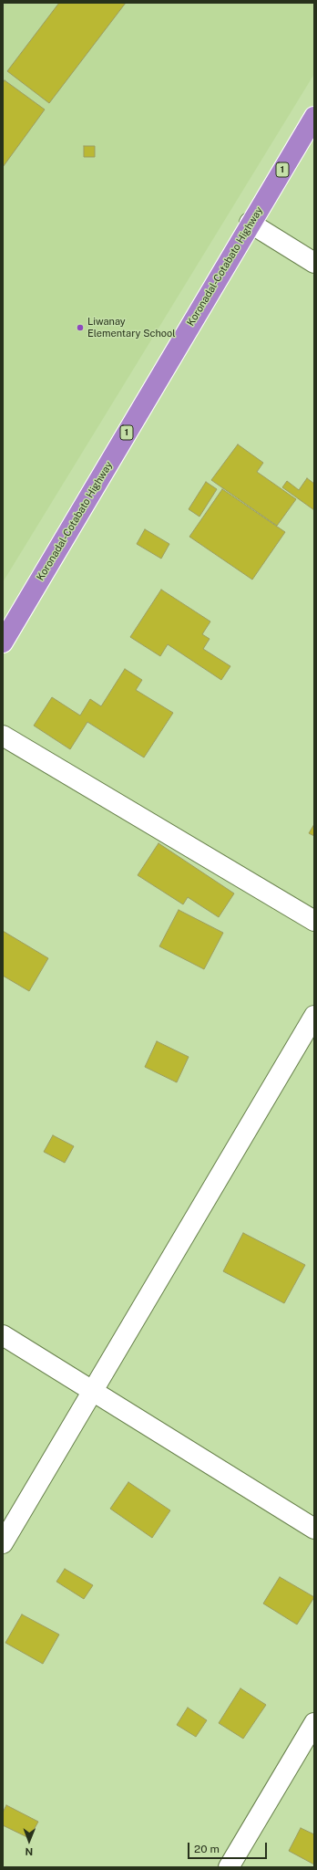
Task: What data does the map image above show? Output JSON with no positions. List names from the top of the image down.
{
  "streets": {
    "highway": ["1", "Koronadal-Cotabato Highway"]
  },
  "places": ["Liwanay Elementary School"],
  "scale_bar": "20 m",
  "north": "bottom"
}
